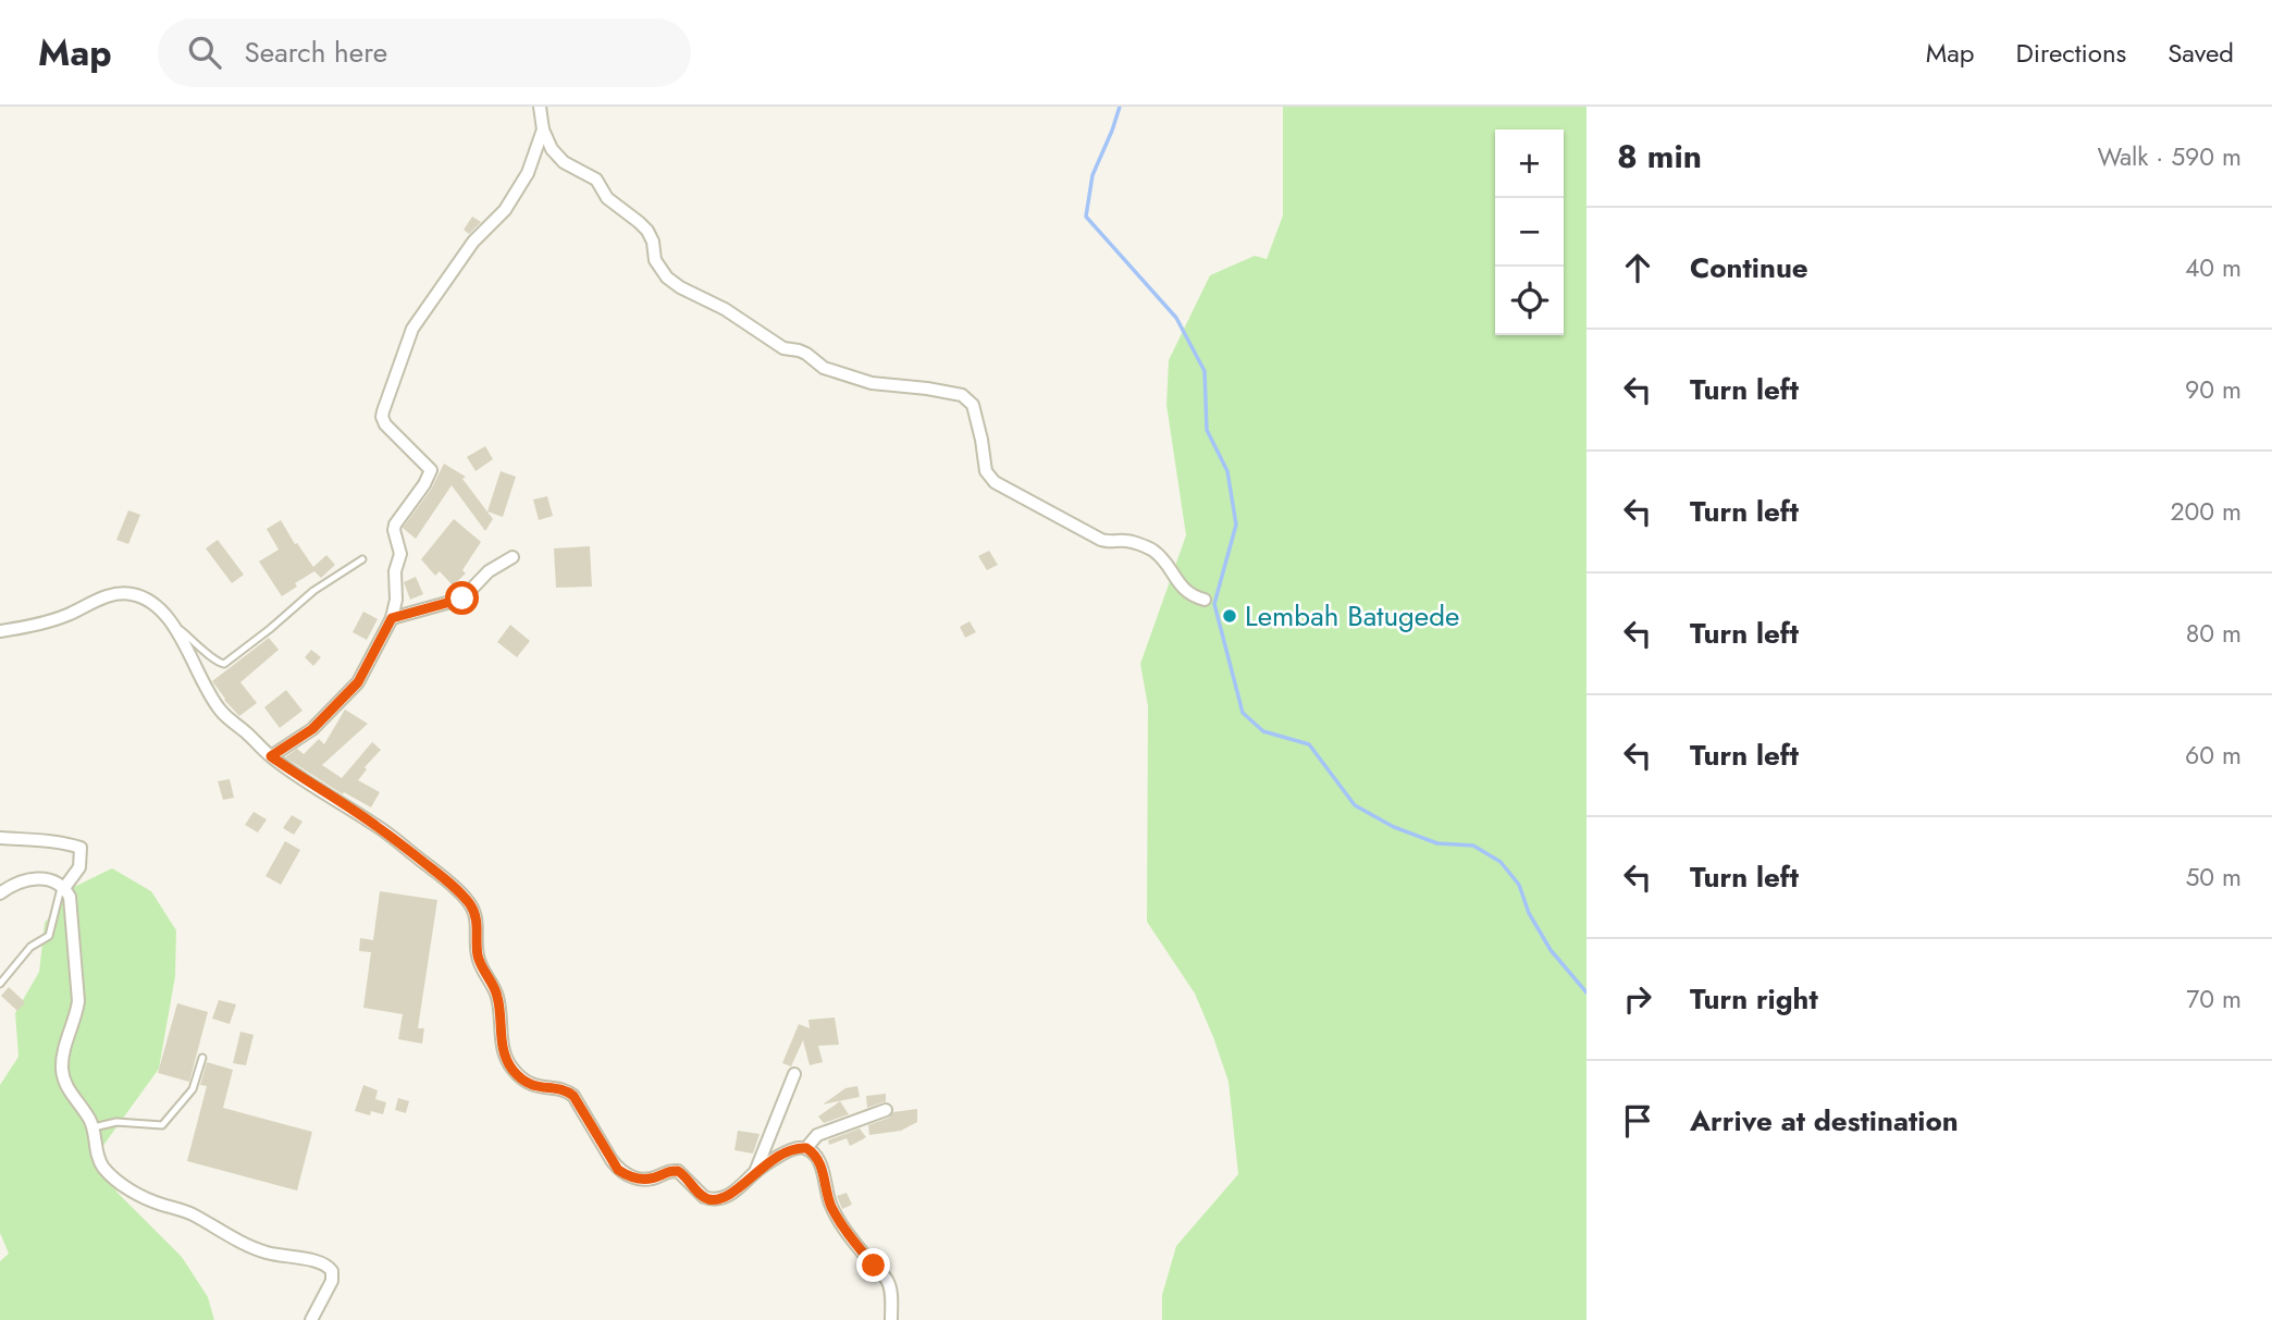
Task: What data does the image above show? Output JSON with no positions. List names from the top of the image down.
{
  "places": ["Lembah Batugede"],
  "page": {
    "header": "Map",
    "search": "Search here",
    "nav": ["Map", "Directions", "Saved"],
    "heading": ["8 min", "Walk · 590 m"],
    "map_buttons": ["+", "−"],
    "list": [
      ["Continue", "40 m"],
      ["Turn left", "90 m"],
      ["Turn left", "200 m"],
      ["Turn left", "80 m"],
      ["Turn left", "60 m"],
      ["Turn left", "50 m"],
      ["Turn right", "70 m"],
      "Arrive at destination"
    ]
  }
}
